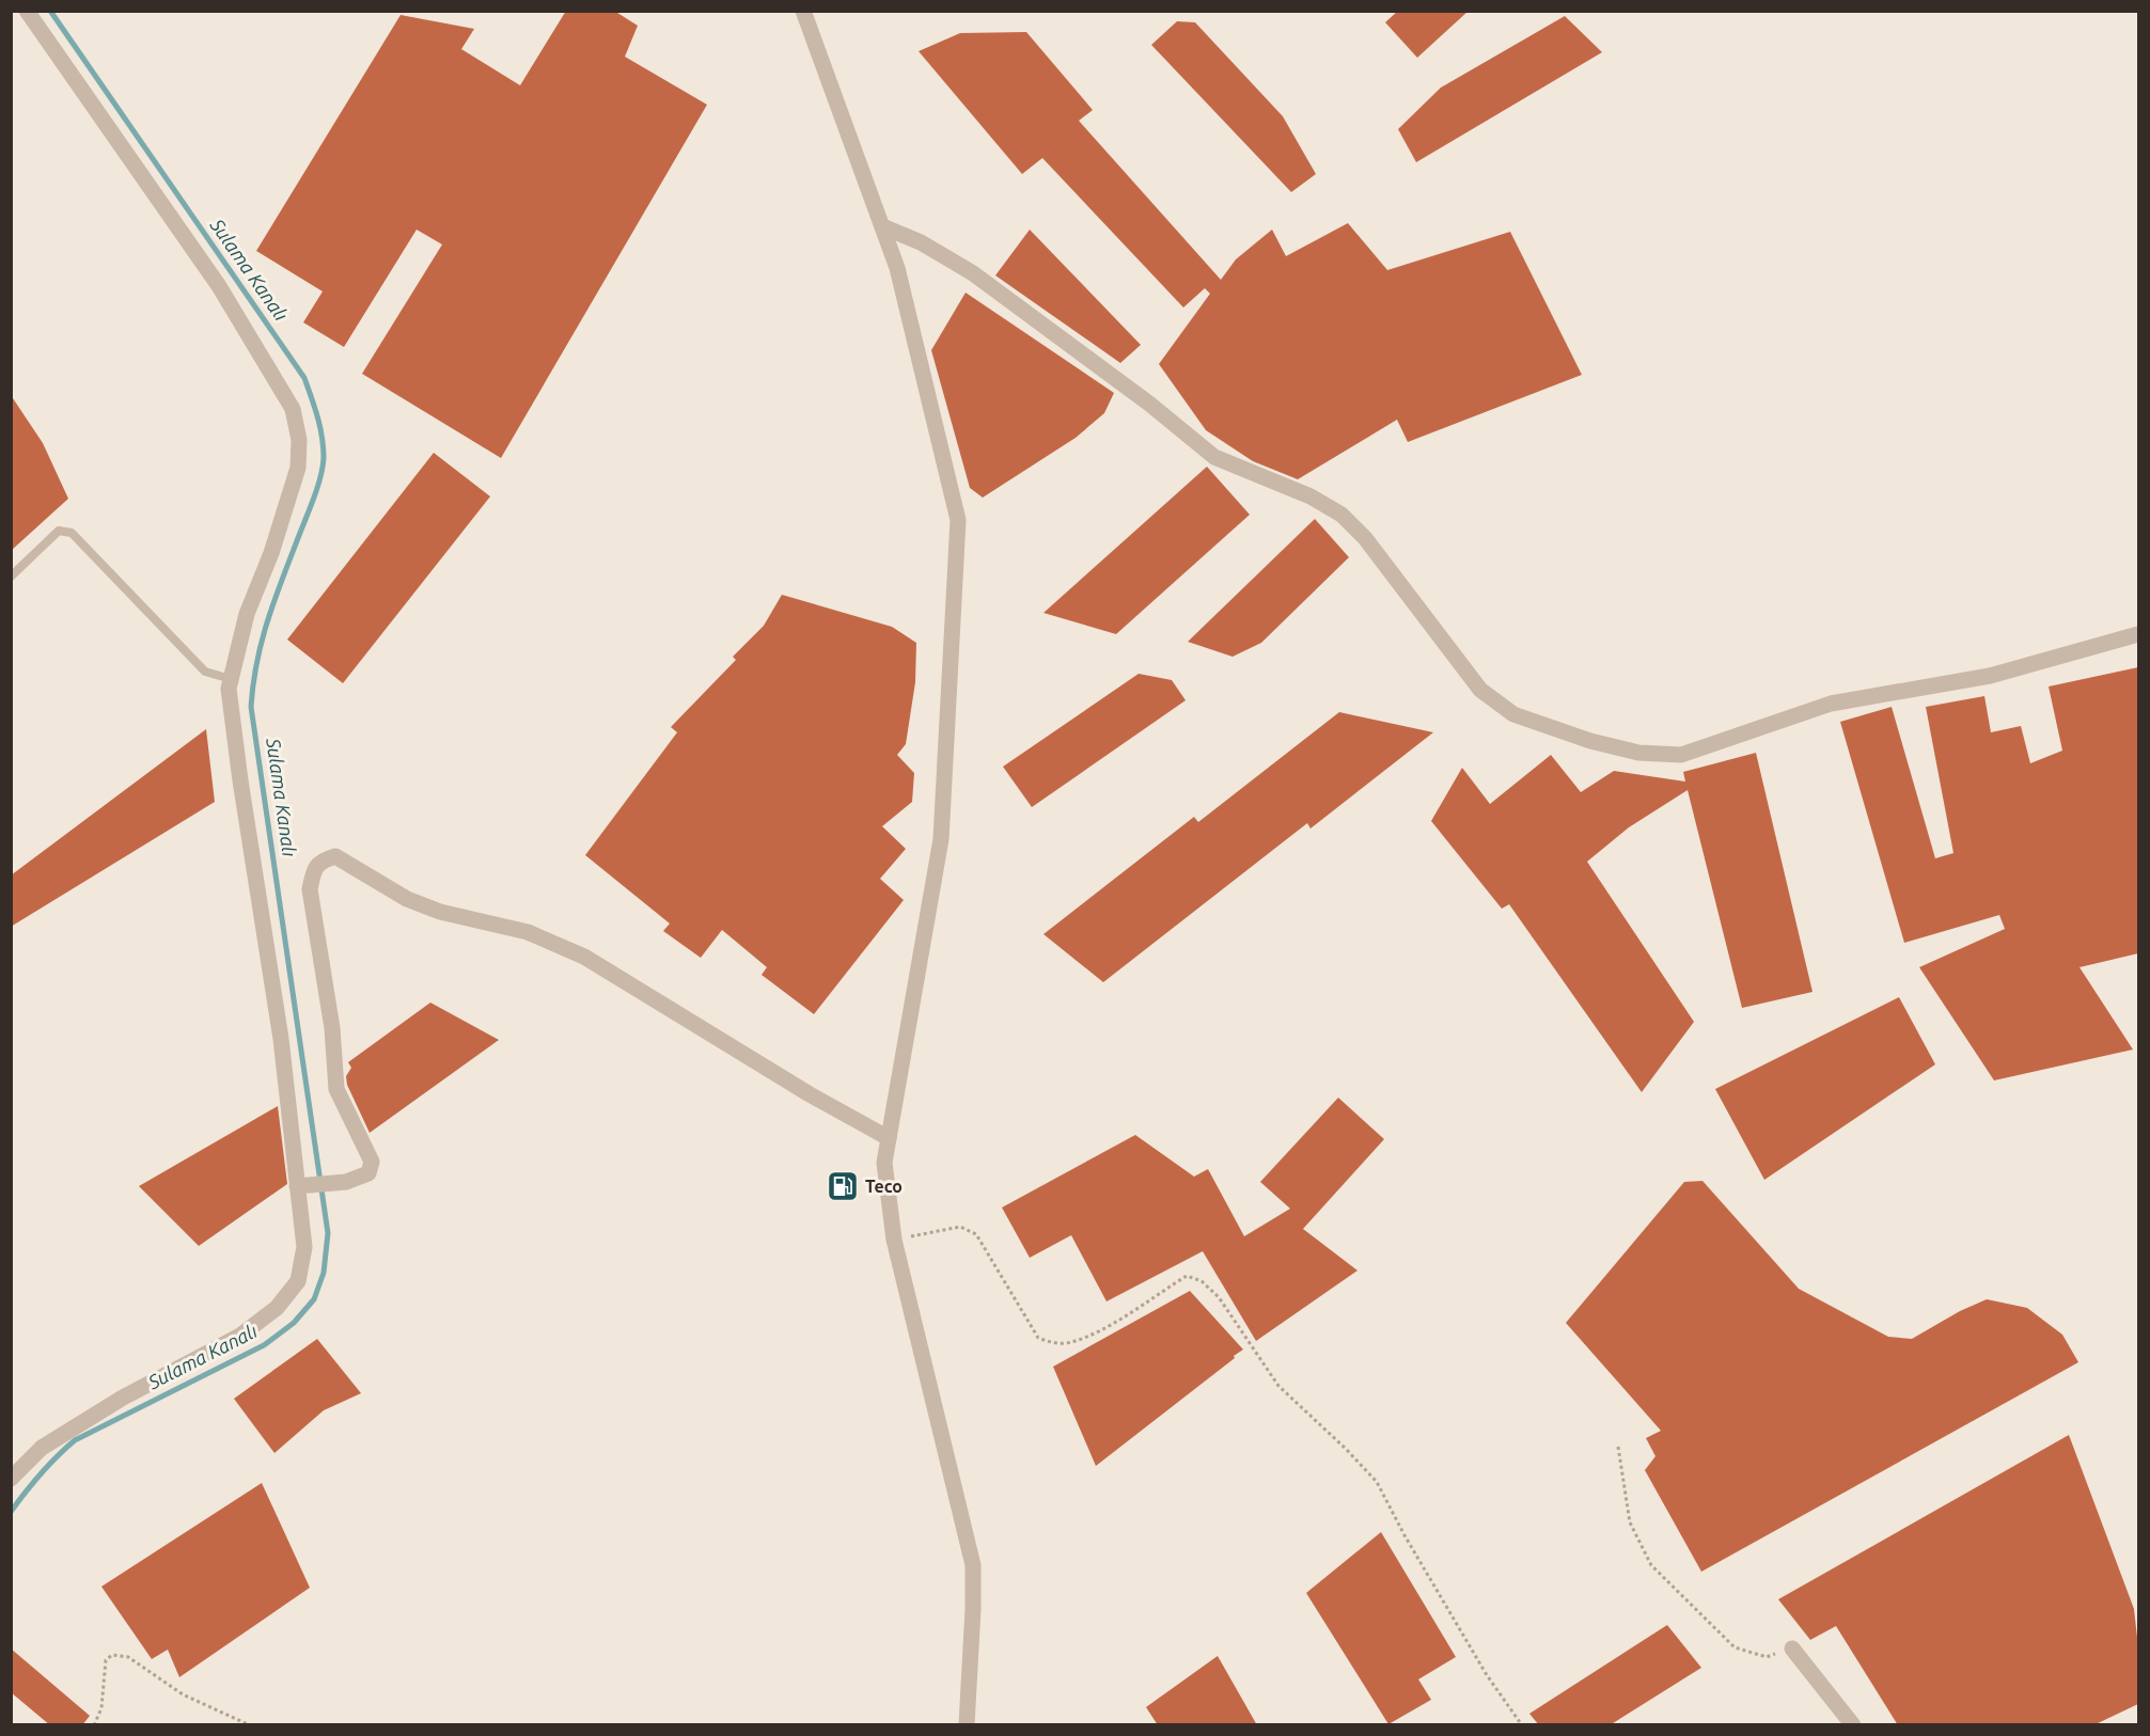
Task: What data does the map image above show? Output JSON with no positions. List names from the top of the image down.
{
  "water": ["Sulama Kanalı"],
  "places": {
    "fuel station": ["Teco"]
  }
}
